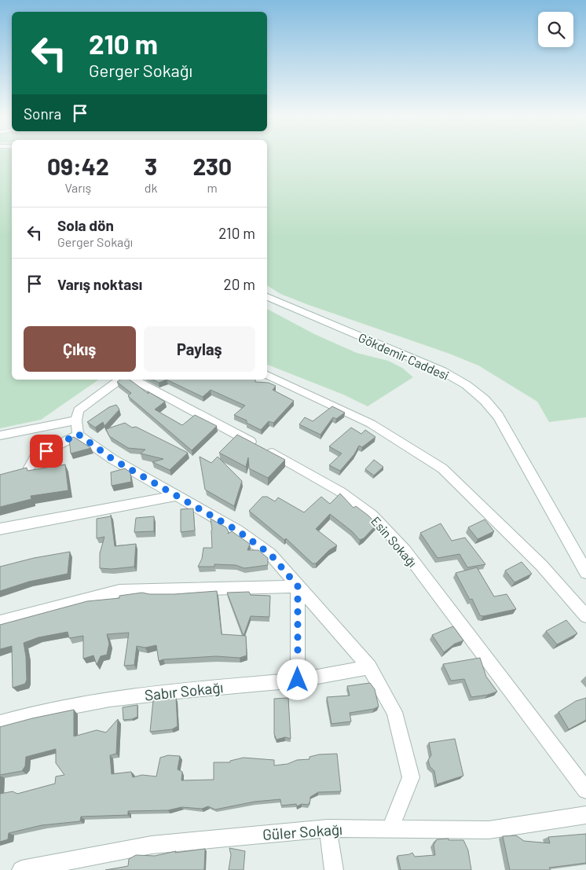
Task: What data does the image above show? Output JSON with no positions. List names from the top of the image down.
{
  "streets": {
    "main road": ["Gökdemir Caddesi"],
    "street": ["Esin Sokağı", "Sabır Sokağı", "Güler Sokağı"]
  },
  "page": {
    "turn": ["210 m", "Gerger Sokağı"],
    "then": "Sonra",
    "eta": [
      "09:42",
      "Varış",
      "3",
      "dk",
      "230",
      "m"
    ],
    "list": [
      {
        "name": "Sola dön",
        "note": "Gerger Sokağı",
        "value": "210 m"
      },
      {
        "name": "Varış noktası",
        "value": "20 m"
      }
    ],
    "buttons": ["Çıkış", "Paylaş"]
  }
}
